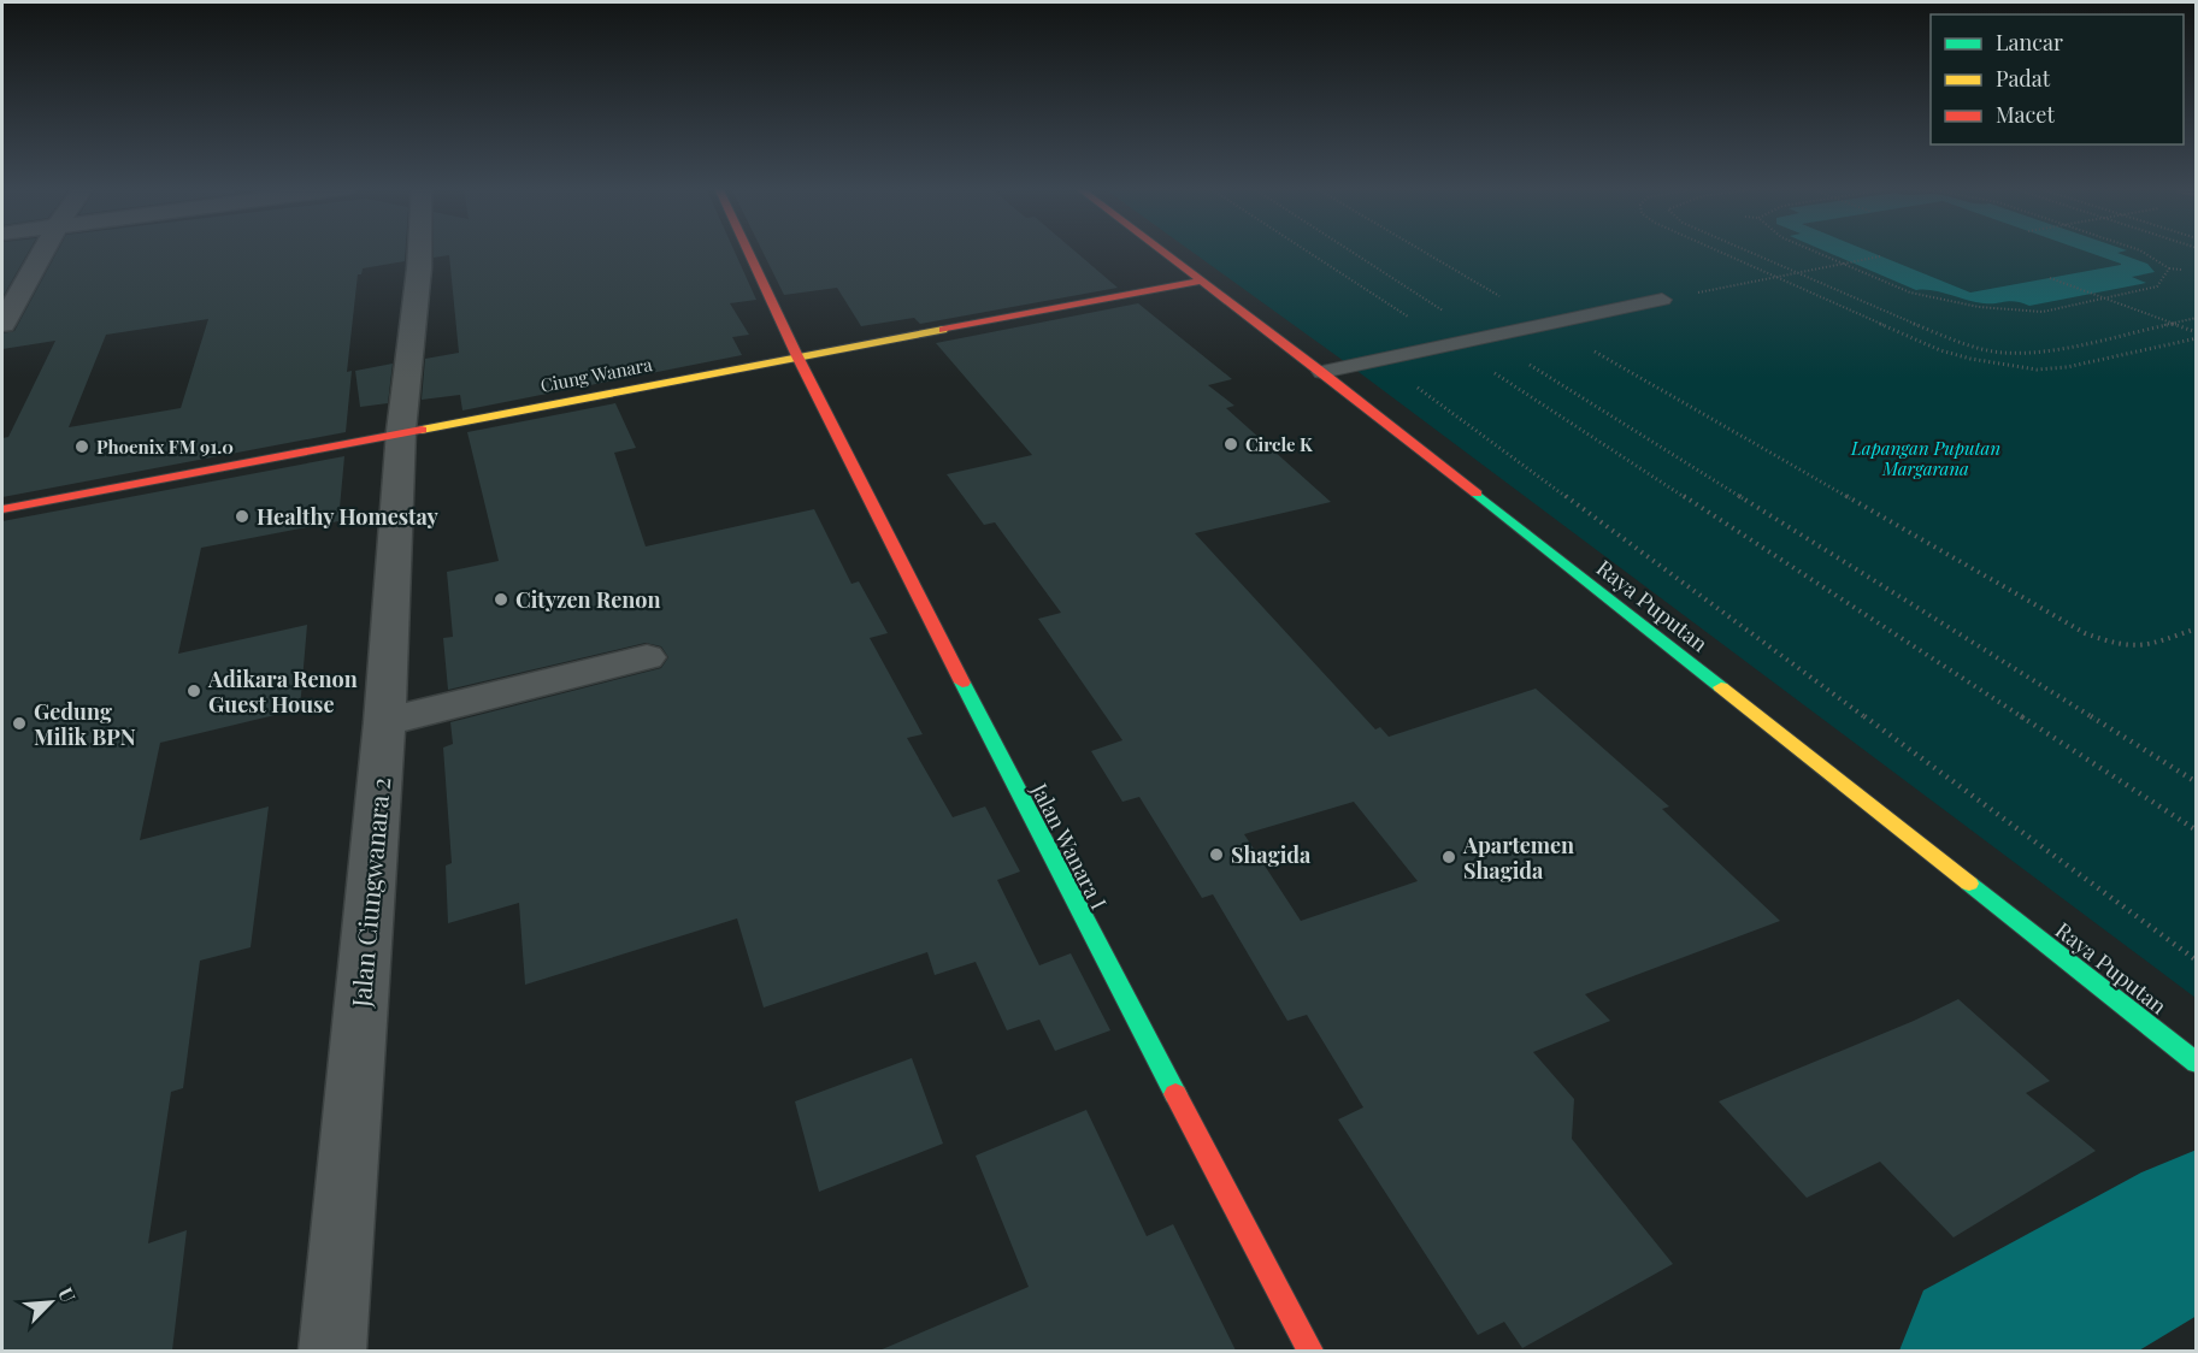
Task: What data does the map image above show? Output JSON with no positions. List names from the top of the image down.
{
  "streets": {
    "street": [
      "Ciung Wanara",
      "Raya Puputan",
      "Jalan Wanara I",
      "Jalan Ciungwanara 2"
    ]
  },
  "crossings": [
    ["Ciung Wanara", "Raya Puputan"],
    ["Ciung Wanara", "Jalan Wanara I"],
    ["Ciung Wanara", "Jalan Ciungwanara 2"]
  ],
  "parks": ["Lapangan Puputan Margarana"],
  "places": [
    "Circle K",
    "Phoenix FM 91.0",
    "Healthy Homestay",
    "Cityzen Renon",
    "Adikara Renon Guest House",
    "Gedung Milik BPN",
    "Shagida",
    "Apartemen Shagida"
  ],
  "legend": ["Lancar", "Padat", "Macet"],
  "north": "top right"
}
